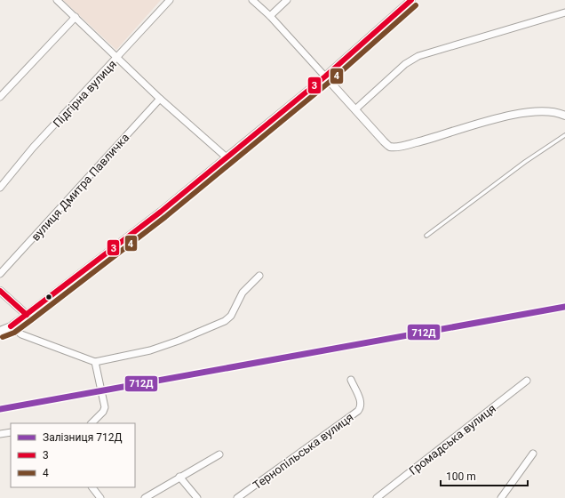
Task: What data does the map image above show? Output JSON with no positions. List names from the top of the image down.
{
  "streets": {
    "street": [
      "Підгірна вулиця",
      "вулиця Дмитра Павличка",
      "Громадська вулиця",
      "Тернопільська вулиця"
    ]
  },
  "lines": ["transit line 3", "transit line 4", "rail line 712Д"],
  "legend": ["Залізниця 712Д", "3", "4"],
  "scale_bar": "100 m"
}
